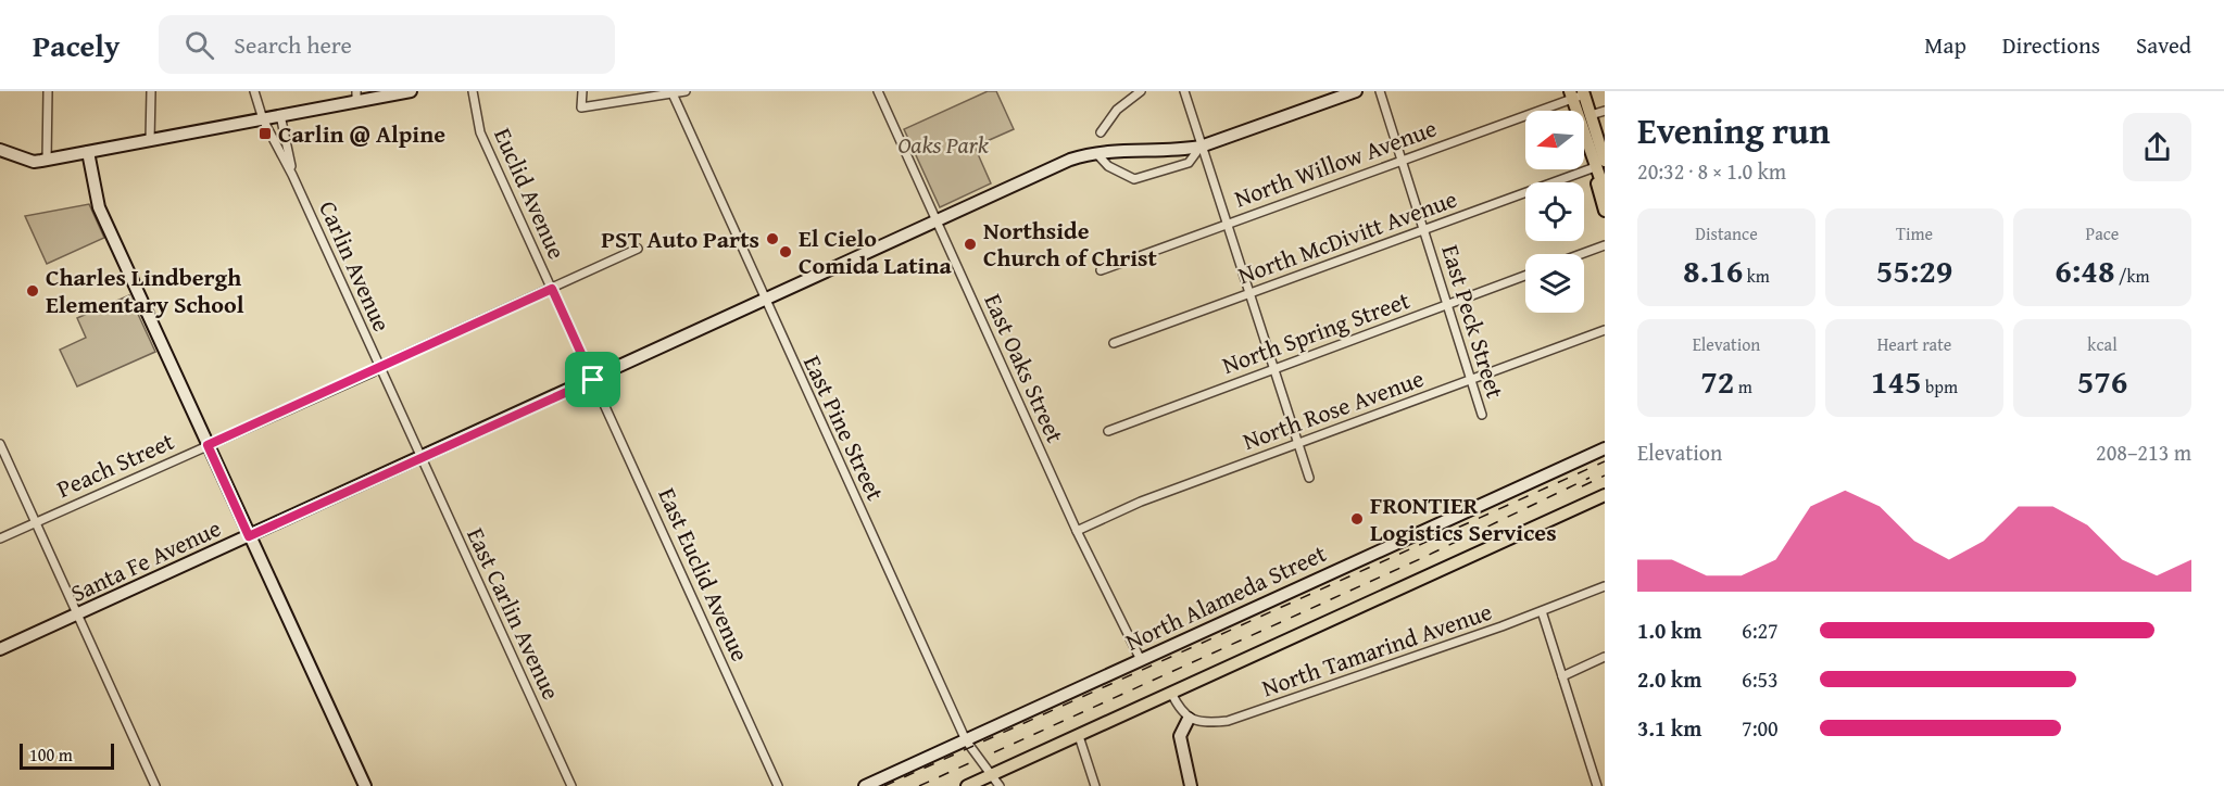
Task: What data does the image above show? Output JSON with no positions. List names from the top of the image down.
{
  "streets": {
    "street": [
      "North Willow Avenue",
      "Euclid Avenue",
      "North McDivitt Avenue",
      "Carlin Avenue",
      "East Peck Street",
      "North Spring Street",
      "East Oaks Street",
      "North Rose Avenue",
      "East Pine Street",
      "Peach Street",
      "Santa Fe Avenue",
      "East Euclid Avenue",
      "North Alameda Street",
      "East Carlin Avenue",
      "North Tamarind Avenue"
    ]
  },
  "crossings": [
    ["North Willow Avenue", "East Peck Street"],
    ["Euclid Avenue", "Peach Street"],
    ["Euclid Avenue", "Santa Fe Avenue"],
    ["Euclid Avenue", "East Euclid Avenue"],
    ["North McDivitt Avenue", "East Peck Street"],
    ["Carlin Avenue", "Peach Street"],
    ["Carlin Avenue", "Santa Fe Avenue"],
    ["Carlin Avenue", "East Carlin Avenue"],
    ["East Peck Street", "North Spring Street"],
    ["East Peck Street", "North Rose Avenue"],
    ["East Oaks Street", "North Rose Avenue"],
    ["East Oaks Street", "Santa Fe Avenue"],
    ["East Oaks Street", "North Alameda Street"],
    ["East Pine Street", "Santa Fe Avenue"],
    ["East Pine Street", "North Alameda Street"],
    ["Santa Fe Avenue", "East Euclid Avenue"],
    ["Santa Fe Avenue", "East Carlin Avenue"]
  ],
  "parks": ["Oaks Park"],
  "places": {
    "transit": ["Carlin @ Alpine"],
    "other": [
      "PST Auto Parts",
      "Northside Church of Christ",
      "El Cielo Comida Latina",
      "Charles Lindbergh Elementary School",
      "FRONTIER Logistics Services"
    ]
  },
  "scale_bar": "100 m",
  "north": "left",
  "page": {
    "header": "Pacely",
    "search": "Search here",
    "nav": ["Map", "Directions", "Saved"],
    "heading": ["Evening run", "20:32 · 8 × 1.0 km"],
    "stats": [
      ["Distance", "8.16 km"],
      ["Time", "55:29"],
      ["Pace", "6:48 /km"],
      ["Elevation", "72 m"],
      ["Heart rate", "145 bpm"],
      ["kcal", "576"]
    ],
    "chart": ["Elevation", "208–213 m"],
    "list": [
      {
        "name": "1.0 km",
        "note": "6:27"
      },
      {
        "name": "2.0 km",
        "note": "6:53"
      },
      {
        "name": "3.1 km",
        "note": "7:00"
      }
    ],
    "scale": "100 m"
  }
}
